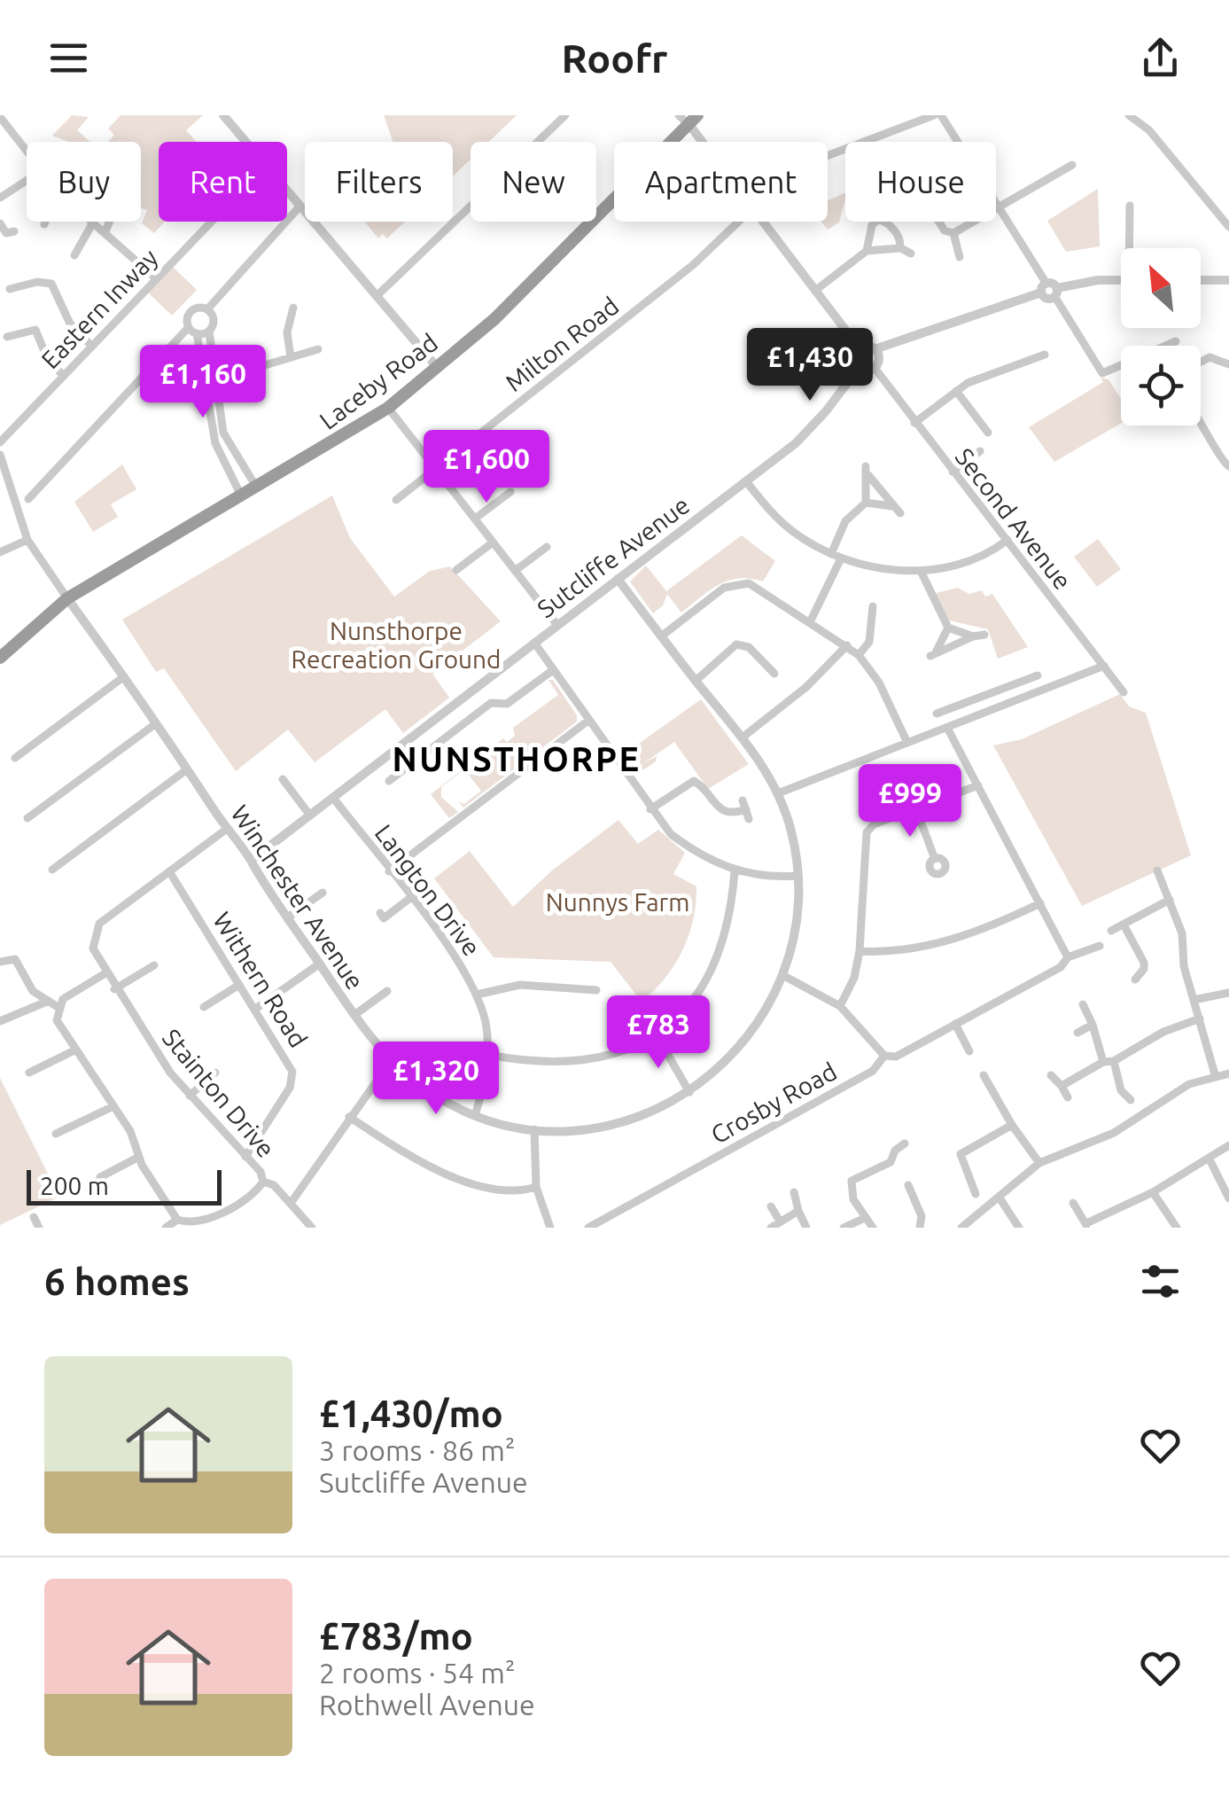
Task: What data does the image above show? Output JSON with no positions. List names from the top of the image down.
{
  "streets": {
    "highway": ["Laceby Road"],
    "street": [
      "Eastern Inway",
      "Milton Road",
      "Second Avenue",
      "Sutcliffe Avenue",
      "Langton Drive",
      "Winchester Avenue",
      "Withern Road",
      "Stainton Drive",
      "Crosby Road"
    ]
  },
  "crossings": [
    ["Laceby Road", "Winchester Avenue"],
    ["Second Avenue", "Sutcliffe Avenue"],
    ["Sutcliffe Avenue", "Langton Drive"],
    ["Sutcliffe Avenue", "Winchester Avenue"],
    ["Langton Drive", "Winchester Avenue"],
    ["Winchester Avenue", "Stainton Drive"],
    ["Withern Road", "Stainton Drive"]
  ],
  "districts": ["NUNSTHORPE"],
  "parks": ["Nunsthorpe Recreation Ground", "Nunnys Farm"],
  "scale_bar": "200 m",
  "north": "top left",
  "page": {
    "header": "Roofr",
    "chip": [
      "Buy",
      "Rent",
      "Filters",
      "New",
      "Apartment",
      "House"
    ],
    "price": [
      "£1,430",
      "£1,160",
      "£1,600",
      "£999",
      "£783",
      "£1,320"
    ],
    "scale": "200 m",
    "heading": "6 homes",
    "list": [
      {
        "name": "£1,430/mo",
        "note": "3 rooms · 86 m² · Sutcliffe Avenue"
      },
      {
        "name": "£783/mo",
        "note": "2 rooms · 54 m² · Rothwell Avenue"
      }
    ]
  }
}
